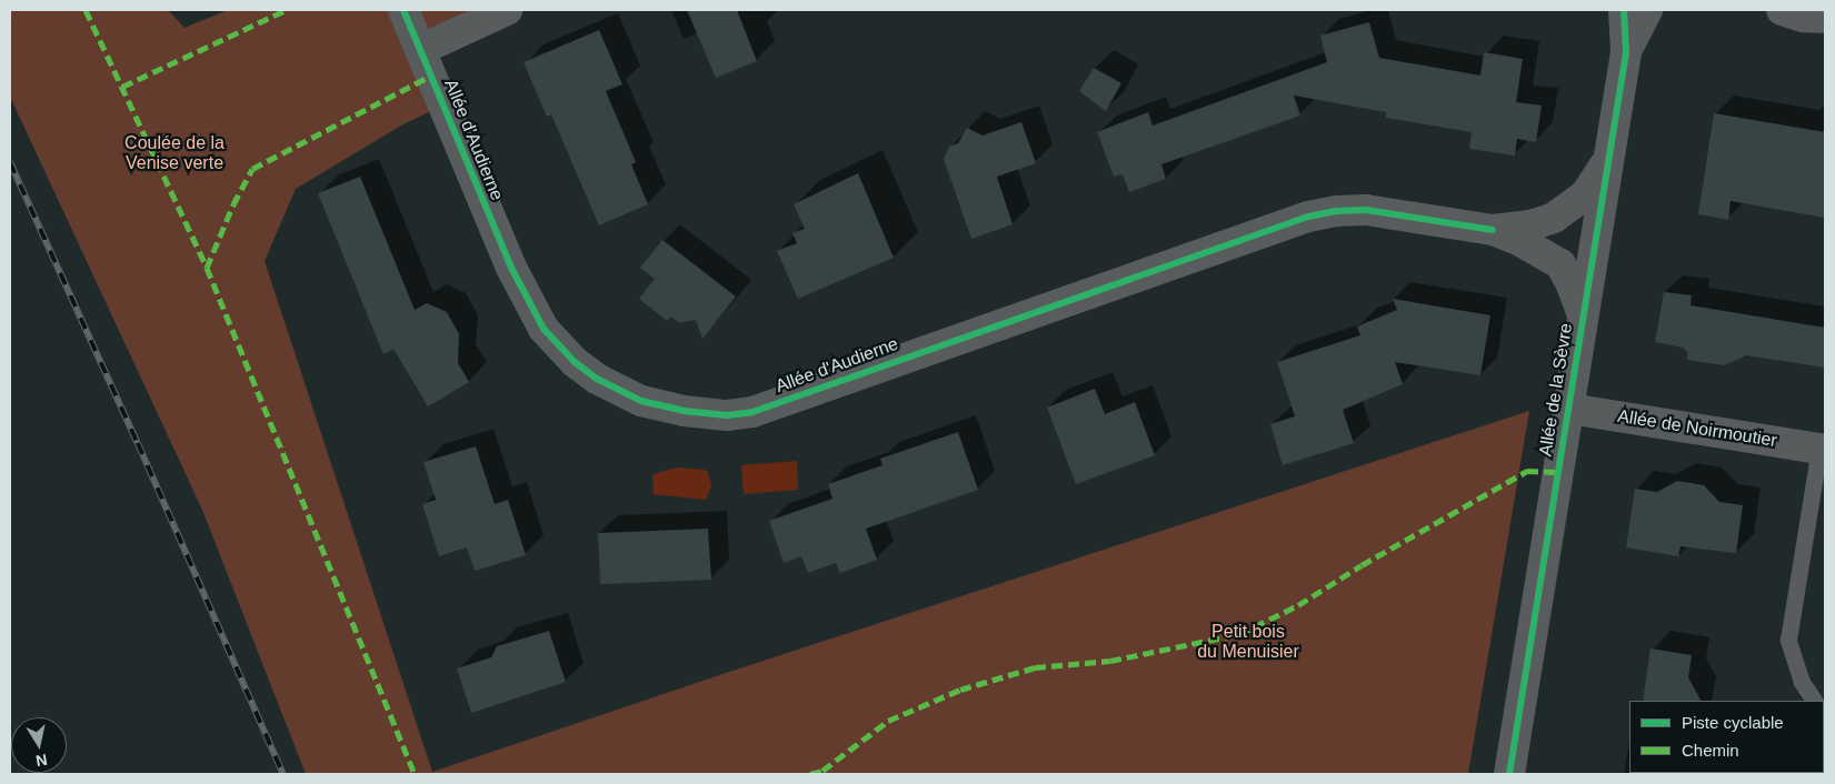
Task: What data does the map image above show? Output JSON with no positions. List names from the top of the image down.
{
  "streets": {
    "street": ["Allée d'Audierne", "Allée de la Sèvre", "Allée de Noirmoutier"]
  },
  "crossings": [
    ["Allée d'Audierne", "Allée de la Sèvre"],
    ["Allée de la Sèvre", "Allée de Noirmoutier"]
  ],
  "parks": ["Coulée de la Venise verte", "Petit bois du Menuisier"],
  "legend": ["Piste cyclable", "Chemin"],
  "north": "bottom"
}
